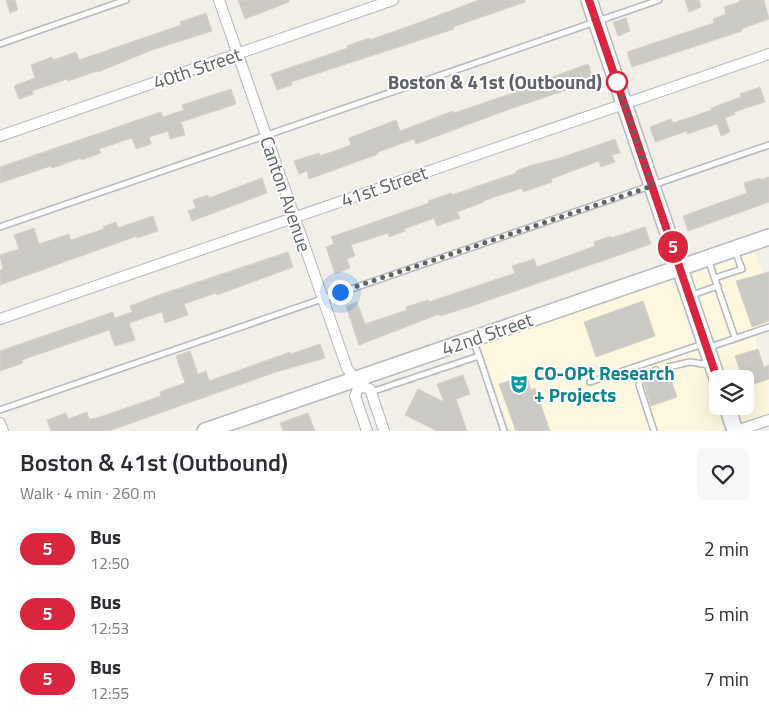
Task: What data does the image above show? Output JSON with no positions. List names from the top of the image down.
{
  "streets": {
    "street": [
      "40th Street",
      "41st Street",
      "Canton Avenue",
      "42nd Street"
    ]
  },
  "crossings": [
    ["40th Street", "Canton Avenue"],
    ["41st Street", "Canton Avenue"],
    ["Canton Avenue", "42nd Street"]
  ],
  "places": {
    "other": ["Boston & 41st (Outbound)"],
    "theatre": ["CO-OPt Research + Projects"]
  },
  "lines": ["bus line 5"],
  "page": {
    "on_map": "5",
    "heading": ["Boston & 41st (Outbound)", "Walk · 4 min · 260 m"],
    "list": [
      {
        "mark": "5",
        "name": "Bus",
        "note": "12:50",
        "value": "2 min"
      },
      {
        "mark": "5",
        "name": "Bus",
        "note": "12:53",
        "value": "5 min"
      },
      {
        "mark": "5",
        "name": "Bus",
        "note": "12:55",
        "value": "7 min"
      }
    ]
  }
}
